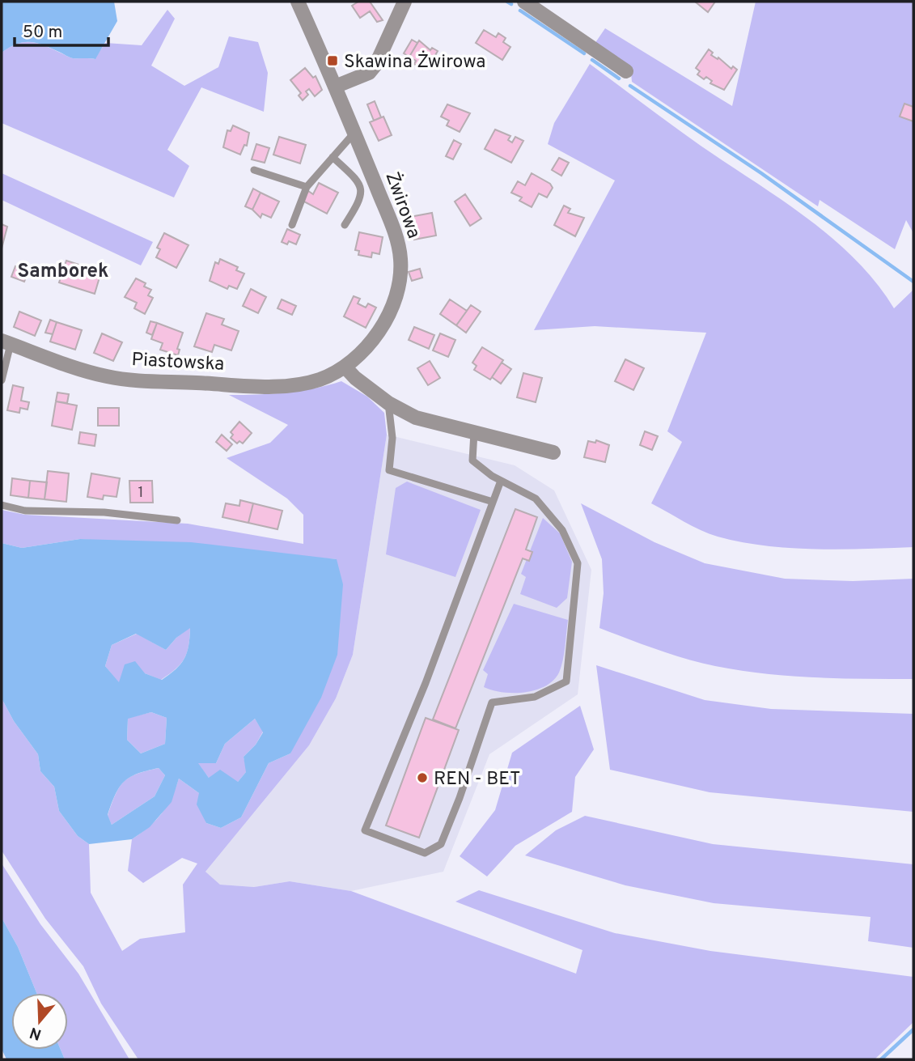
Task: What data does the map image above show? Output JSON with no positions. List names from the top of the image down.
{
  "streets": {
    "street": ["Żwirowa", "Piastowska"]
  },
  "crossings": [
    ["Żwirowa", "Piastowska"]
  ],
  "districts": ["Samborek"],
  "places": {
    "transit": ["Skawina Żwirowa"],
    "other": ["REN - BET"]
  },
  "house_numbers": ["1"],
  "scale_bar": "50 m",
  "north": "bottom"
}
